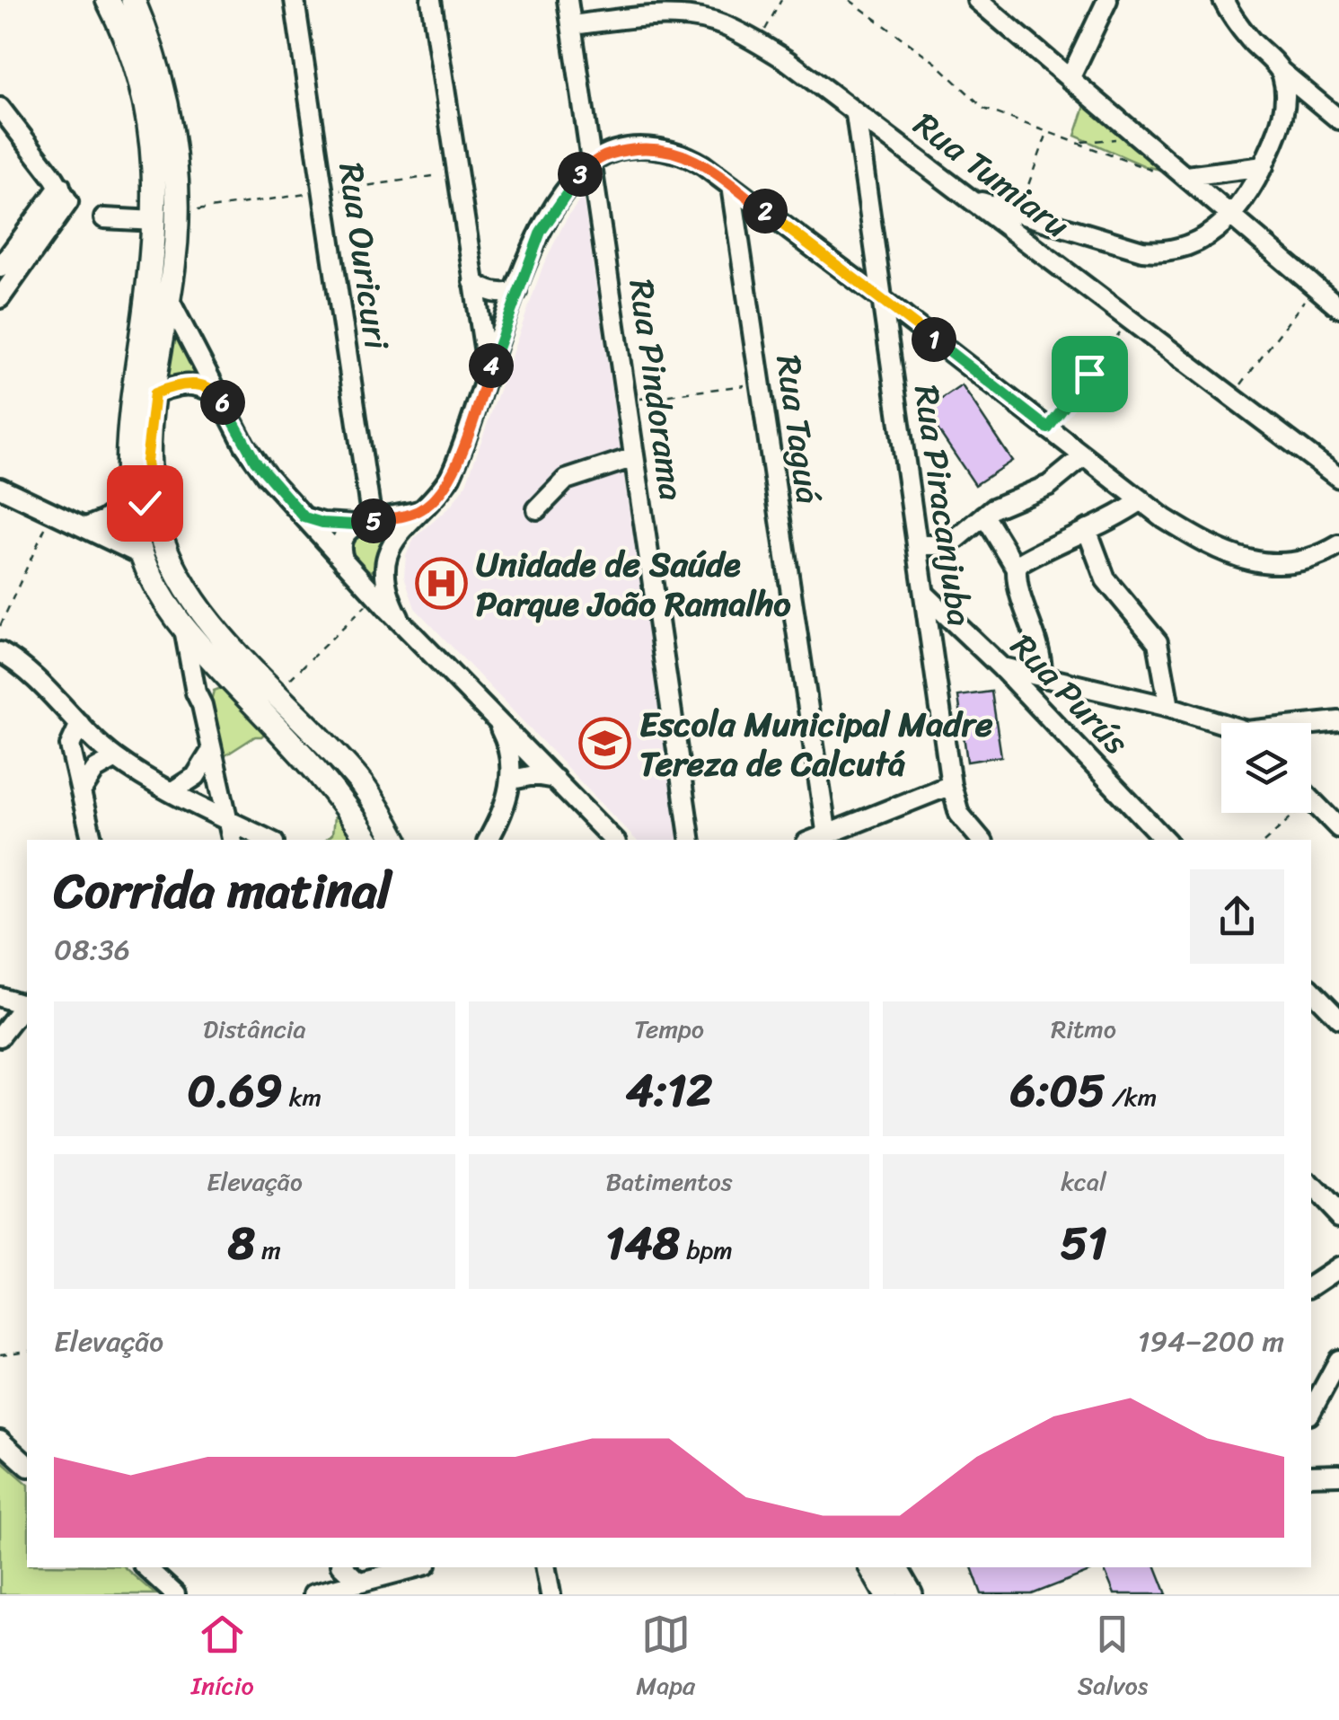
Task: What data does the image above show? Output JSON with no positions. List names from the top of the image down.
{
  "streets": {
    "street": [
      "Rua Tumiaru",
      "Rua Ouricuri",
      "Rua Pindorama",
      "Rua Taguá",
      "Rua Piracanjuba",
      "Rua Purús"
    ]
  },
  "crossings": [
    ["Rua Tumiaru", "Rua Pindorama"],
    ["Rua Tumiaru", "Rua Piracanjuba"],
    ["Rua Piracanjuba", "Rua Purús"]
  ],
  "places": {
    "hospital": ["Unidade de Saúde Parque João Ramalho"],
    "school or university": ["Escola Municipal Madre Tereza de Calcutá"]
  },
  "page": {
    "pins": [
      "3",
      "2",
      "1",
      "4",
      "6",
      "5"
    ],
    "heading": ["Corrida matinal", "08:36"],
    "stats": [
      ["Distância", "0.69 km"],
      ["Tempo", "4:12"],
      ["Ritmo", "6:05 /km"],
      ["Elevação", "8 m"],
      ["Batimentos", "148 bpm"],
      ["kcal", "51"]
    ],
    "chart": ["Elevação", "194–200 m"],
    "tabs": ["Início", "Mapa", "Salvos"]
  }
}
